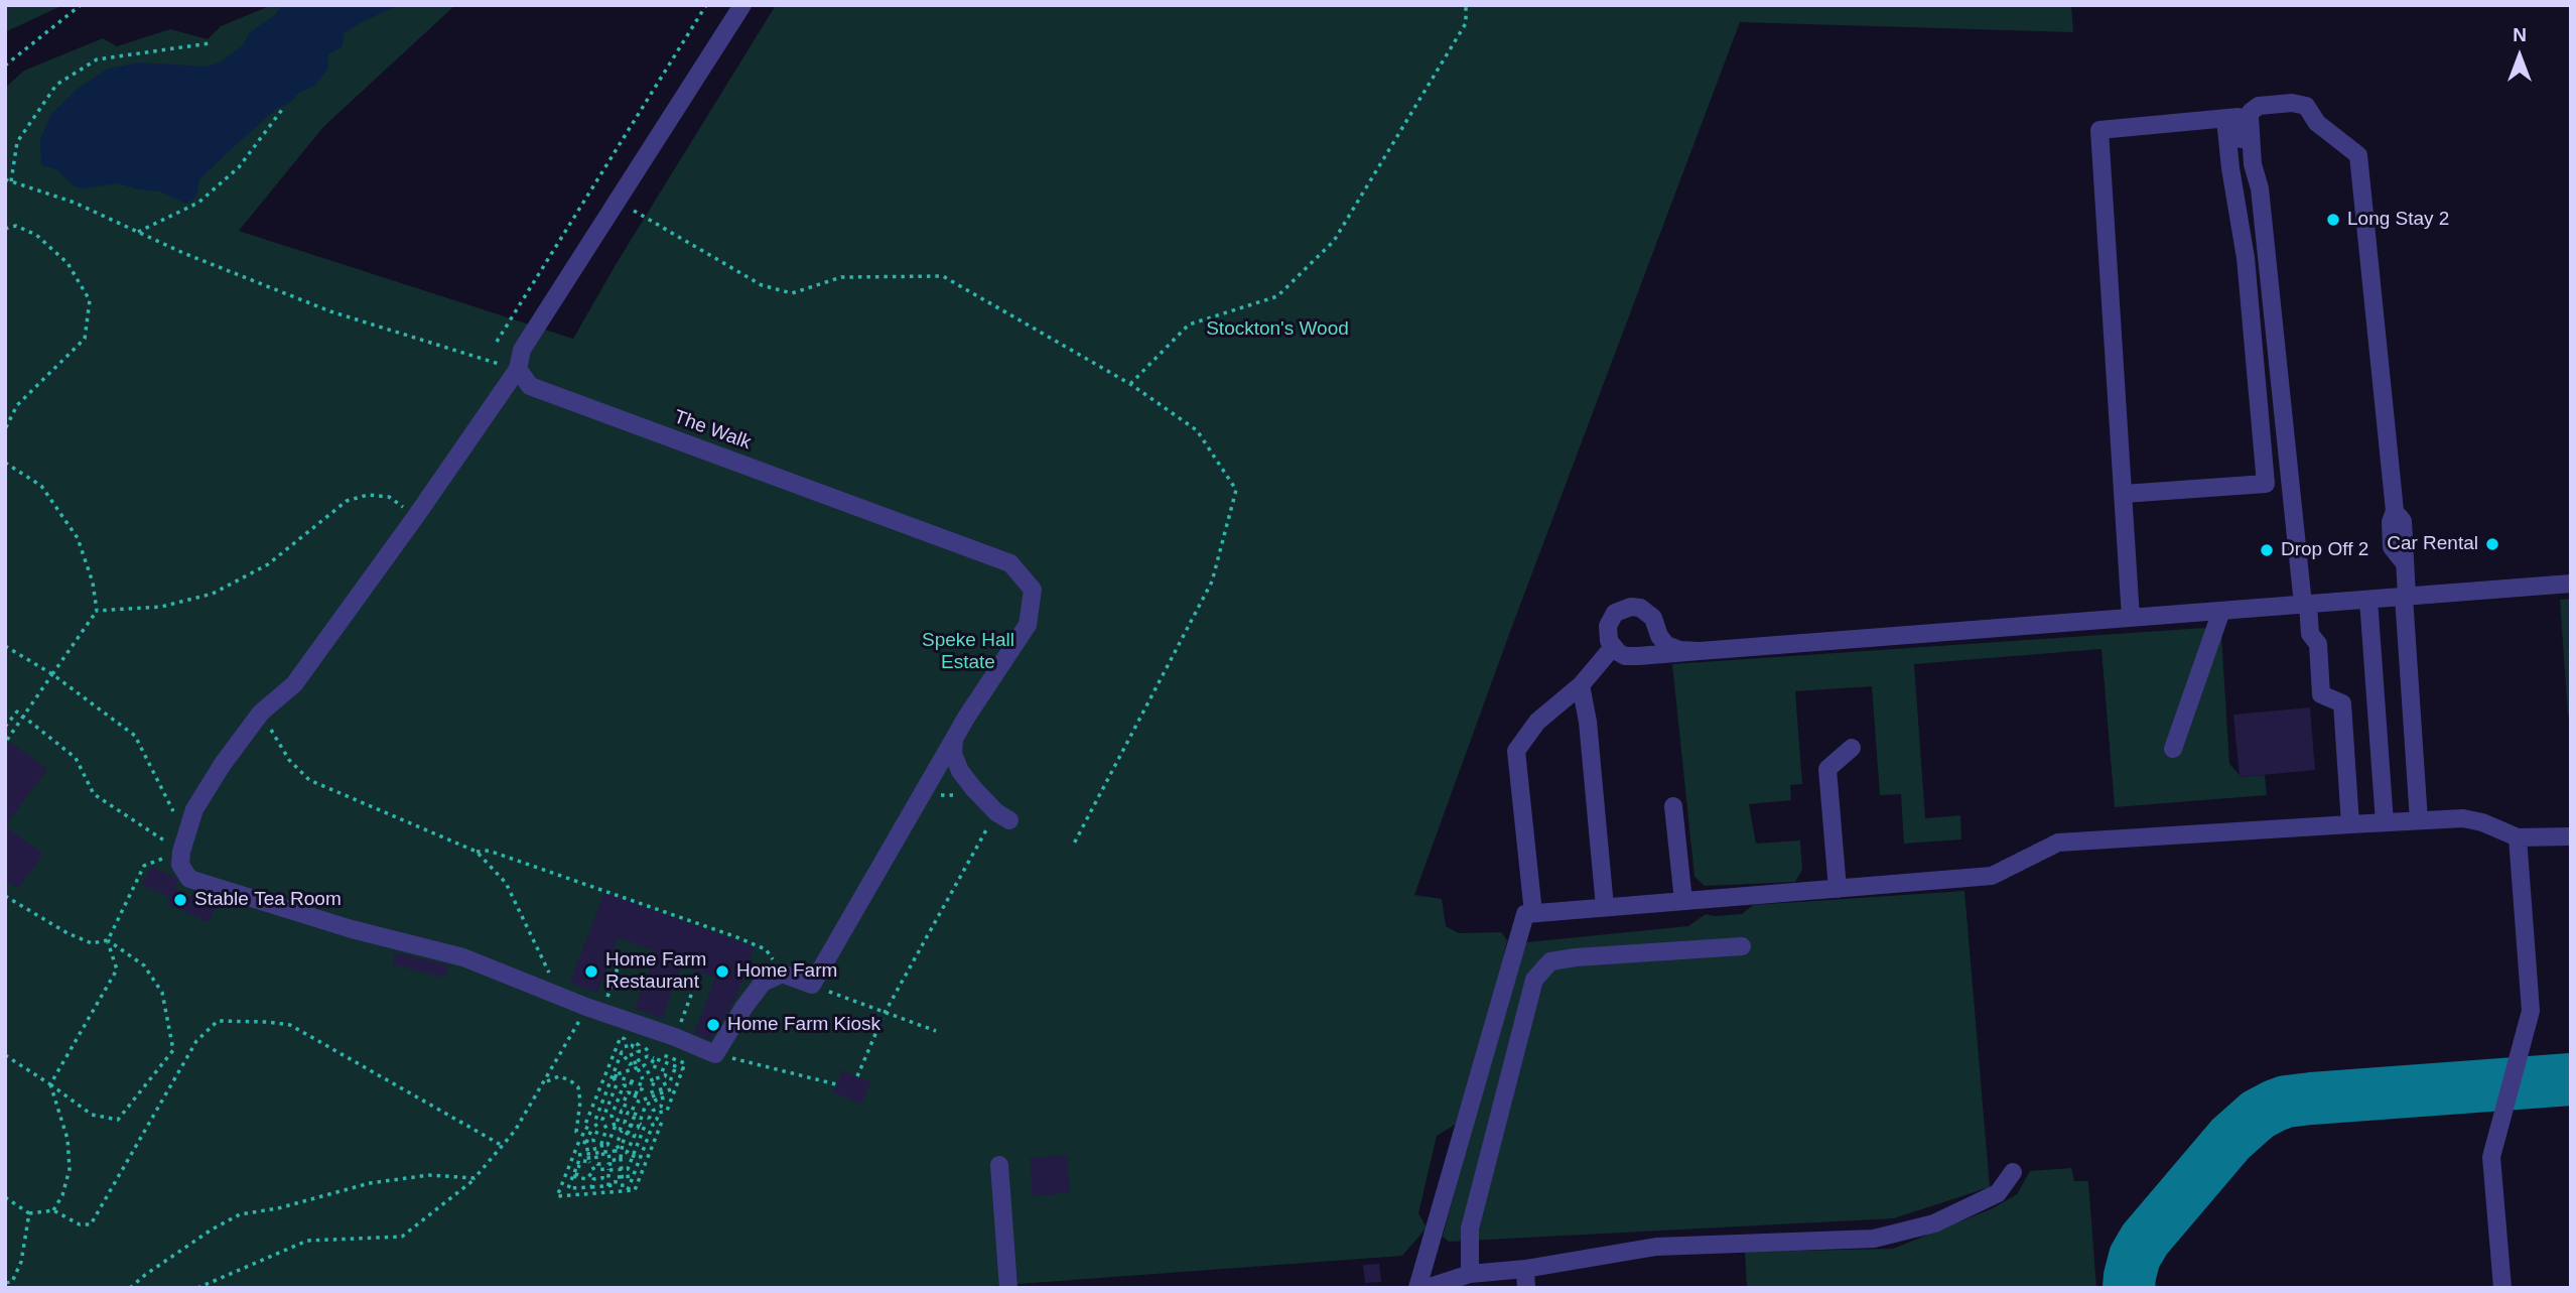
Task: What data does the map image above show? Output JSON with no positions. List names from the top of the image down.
{
  "streets": {
    "street": ["The Walk"]
  },
  "parks": ["Stockton's Wood", "Speke Hall Estate"],
  "places": [
    "Long Stay 2",
    "Car Rental",
    "Drop Off 2",
    "Stable Tea Room",
    "Home Farm Restaurant",
    "Home Farm",
    "Home Farm Kiosk"
  ],
  "north": "top"
}
